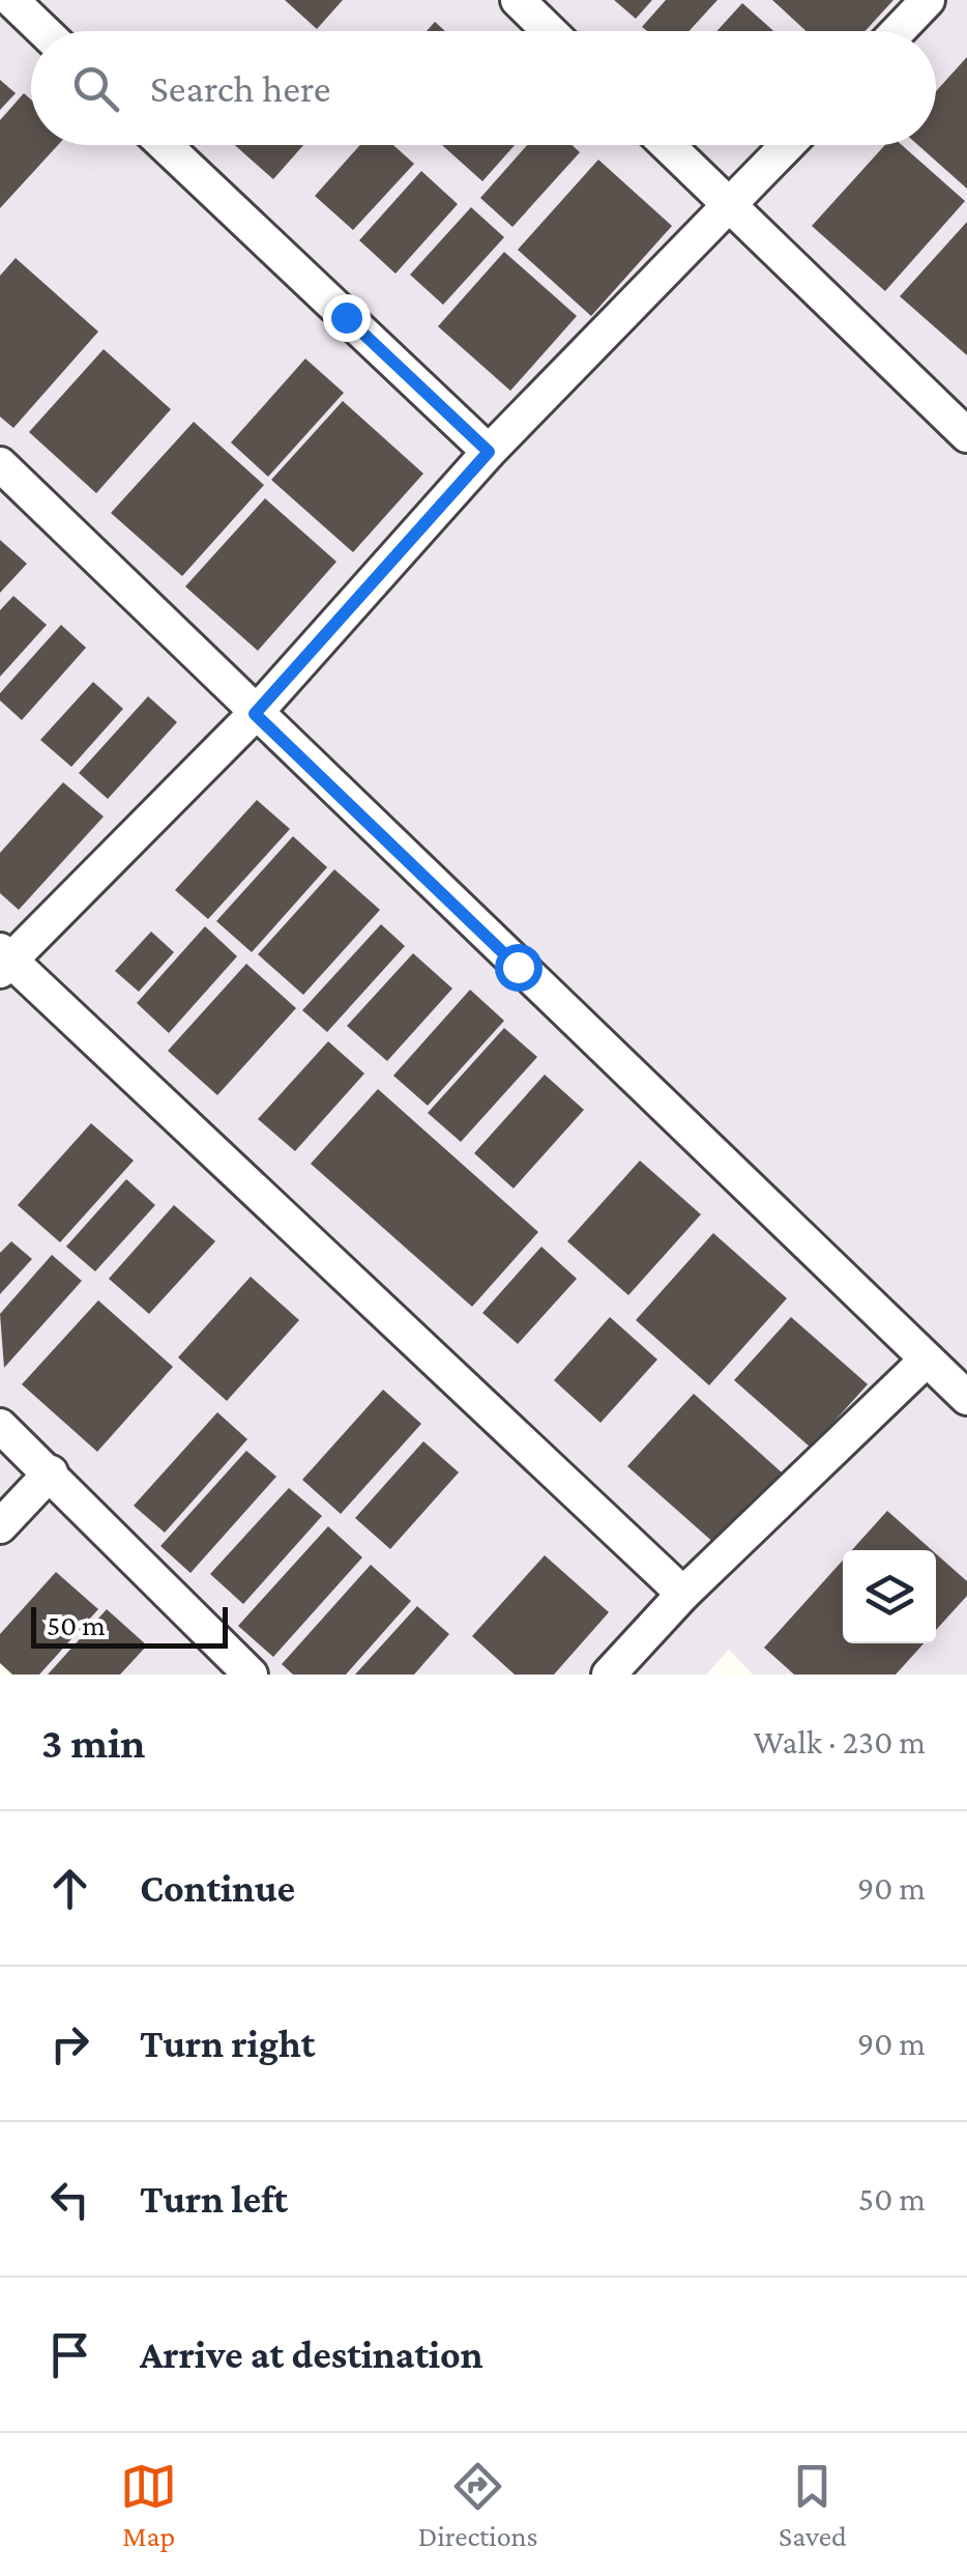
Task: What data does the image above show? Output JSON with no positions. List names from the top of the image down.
{
  "scale_bar": "50 m",
  "page": {
    "search": "Search here",
    "scale": "50 m",
    "heading": ["3 min", "Walk · 230 m"],
    "list": [
      ["Continue", "90 m"],
      ["Turn right", "90 m"],
      ["Turn left", "50 m"],
      "Arrive at destination"
    ],
    "nav": ["Map", "Directions", "Saved"]
  }
}
